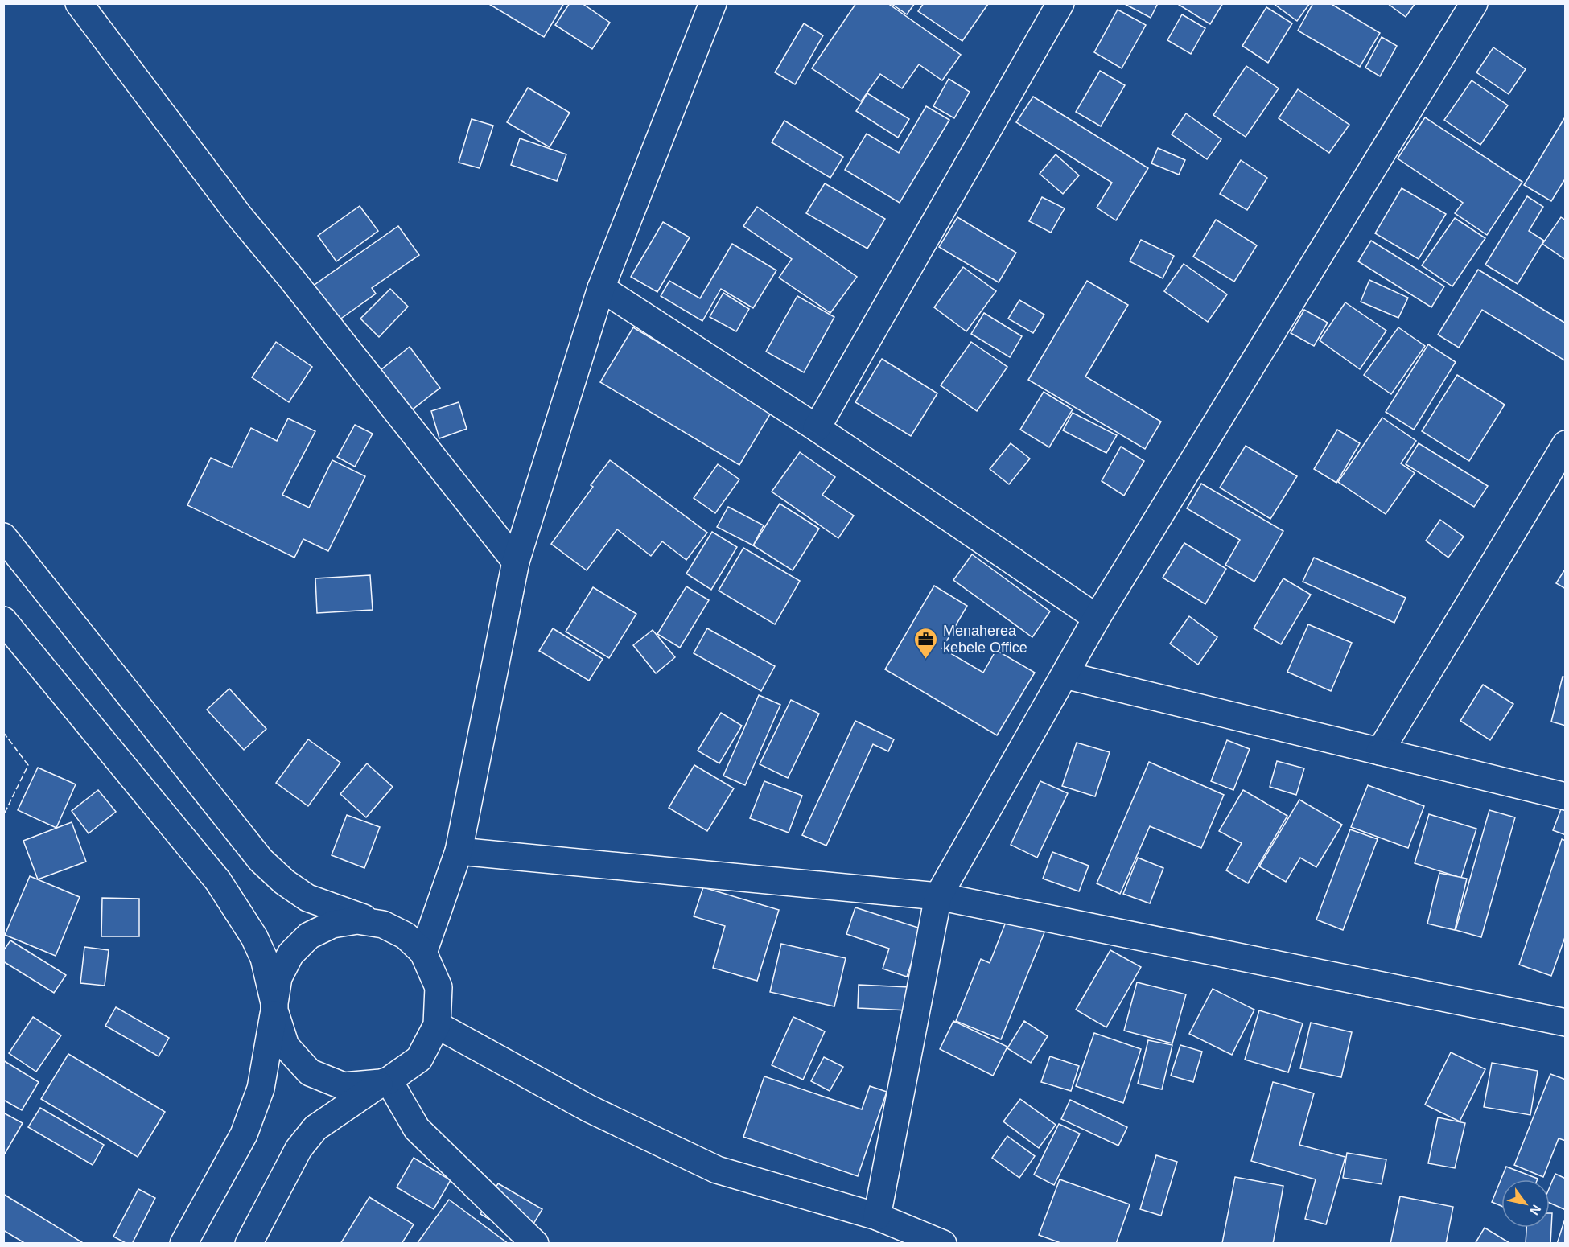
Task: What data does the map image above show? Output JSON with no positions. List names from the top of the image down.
{
  "places": {
    "office": ["Menaherea kebele Office"]
  },
  "north": "bottom right"
}
